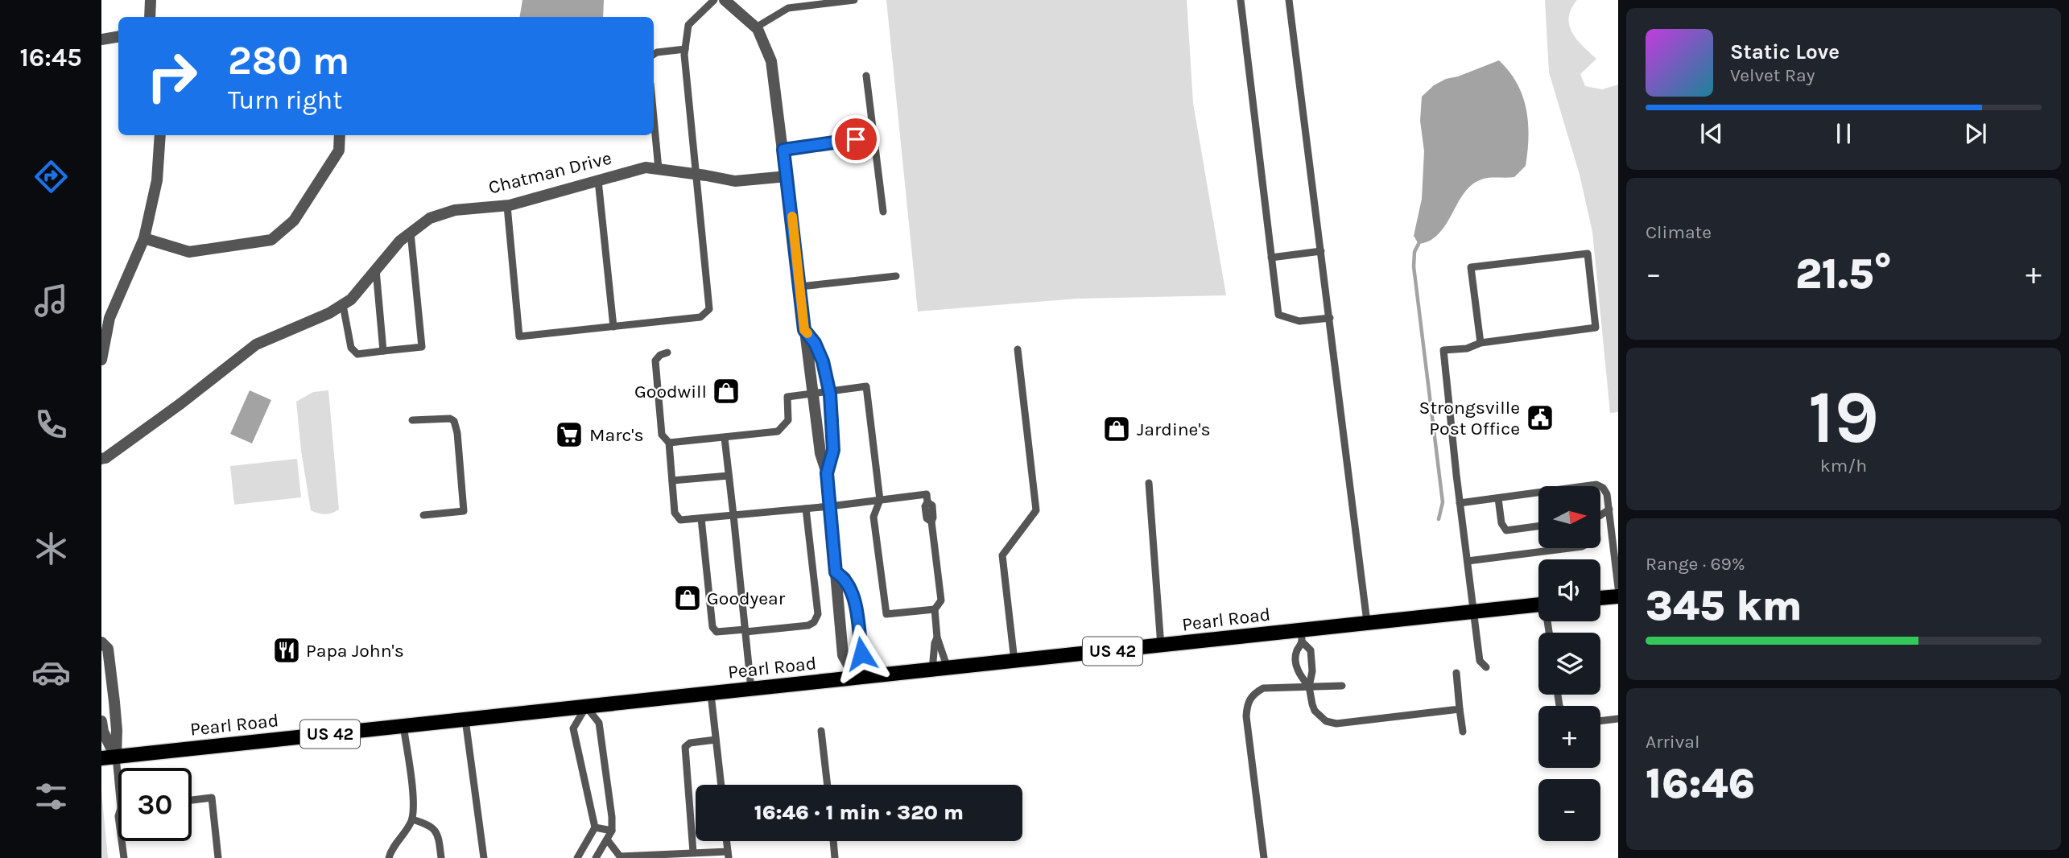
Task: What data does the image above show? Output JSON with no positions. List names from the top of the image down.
{
  "streets": {
    "main road": ["Pearl Road", "US 42"],
    "street": ["Chatman Drive"]
  },
  "places": {
    "shop": ["Goodwill", "Jardine's", "Goodyear"],
    "public building": ["Strongsville Post Office"],
    "supermarket": ["Marc's"],
    "restaurant": ["Papa John's"]
  },
  "north": "right",
  "page": {
    "tabs": "16:45",
    "turn": ["280 m", "Turn right"],
    "song": ["Static Love", "Velvet Ray"],
    "tile": [
      "Climate",
      ["19", "km/h"],
      ["Range · 69%", "345 km"],
      ["Arrival", "16:46"]
    ],
    "heat": ["−", "21.5°", "+"],
    "map_buttons": ["+", "−"],
    "limit": "30",
    "trip": "16:46 · 1 min · 320 m"
  }
}
